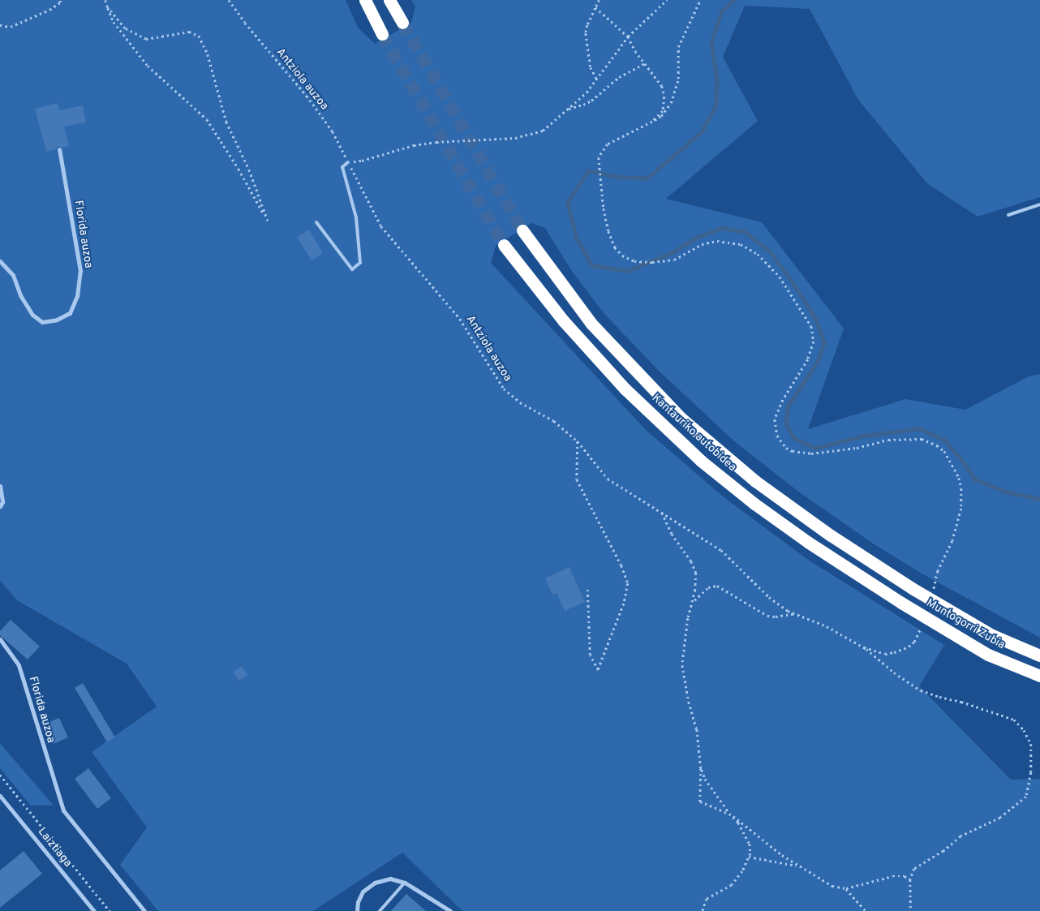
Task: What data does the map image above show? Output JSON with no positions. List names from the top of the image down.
{
  "streets": {
    "highway": ["Kantauriko autobidea", "Muntogorri Zubia"],
    "street": ["Florida auzoa", "Laiztiaga"],
    "path": ["Antziola auzoa"]
  },
  "crossings": [
    ["Kantauriko autobidea", "Muntogorri Zubia"]
  ]
}
